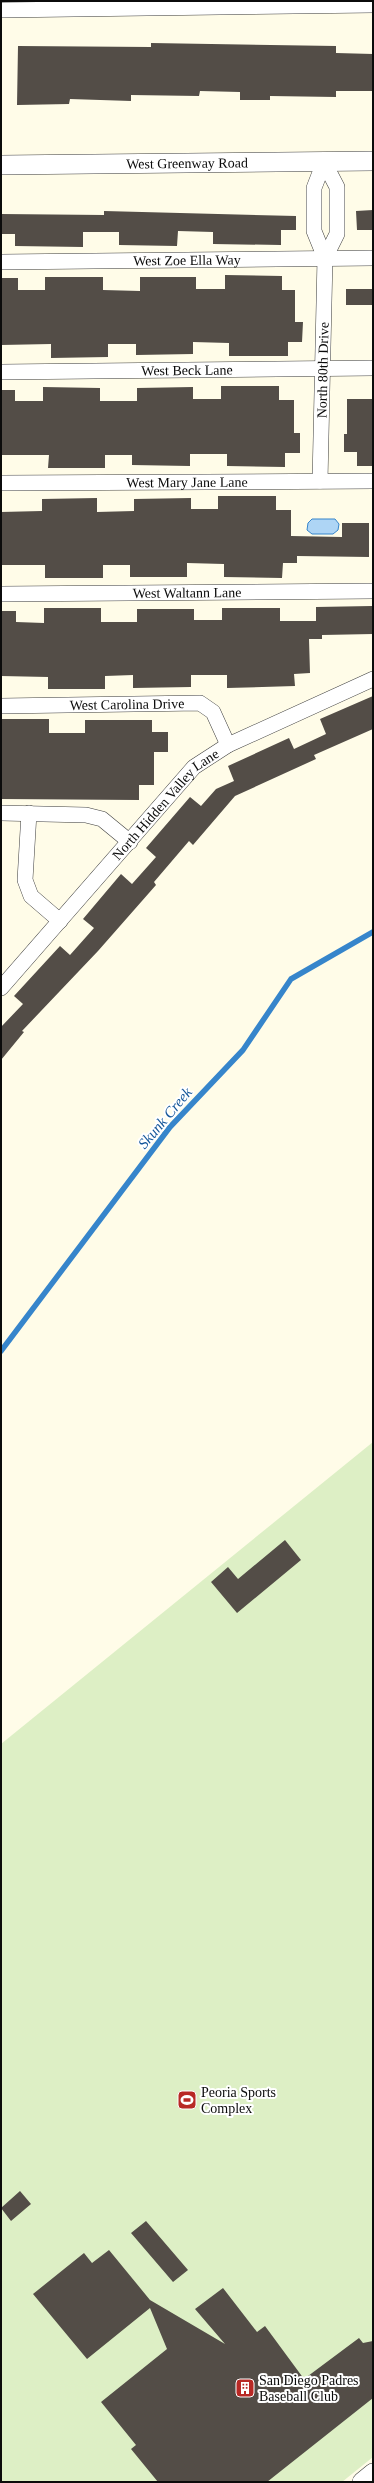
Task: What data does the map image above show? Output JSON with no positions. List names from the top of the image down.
{
  "streets": {
    "street": [
      "West Greenway Road",
      "West Zoe Ella Way",
      "West Beck Lane",
      "North 80th Drive",
      "West Mary Jane Lane",
      "West Waltann Lane",
      "West Carolina Drive",
      "North Hidden Valley Lane"
    ]
  },
  "crossings": [
    ["West Greenway Road", "North 80th Drive"],
    ["West Zoe Ella Way", "North 80th Drive"],
    ["West Beck Lane", "North 80th Drive"],
    ["North 80th Drive", "West Mary Jane Lane"],
    ["West Carolina Drive", "North Hidden Valley Lane"]
  ],
  "water": ["Skunk Creek"],
  "places": {
    "sports": ["Peoria Sports Complex"],
    "building": ["San Diego Padres Baseball Club"]
  }
}
